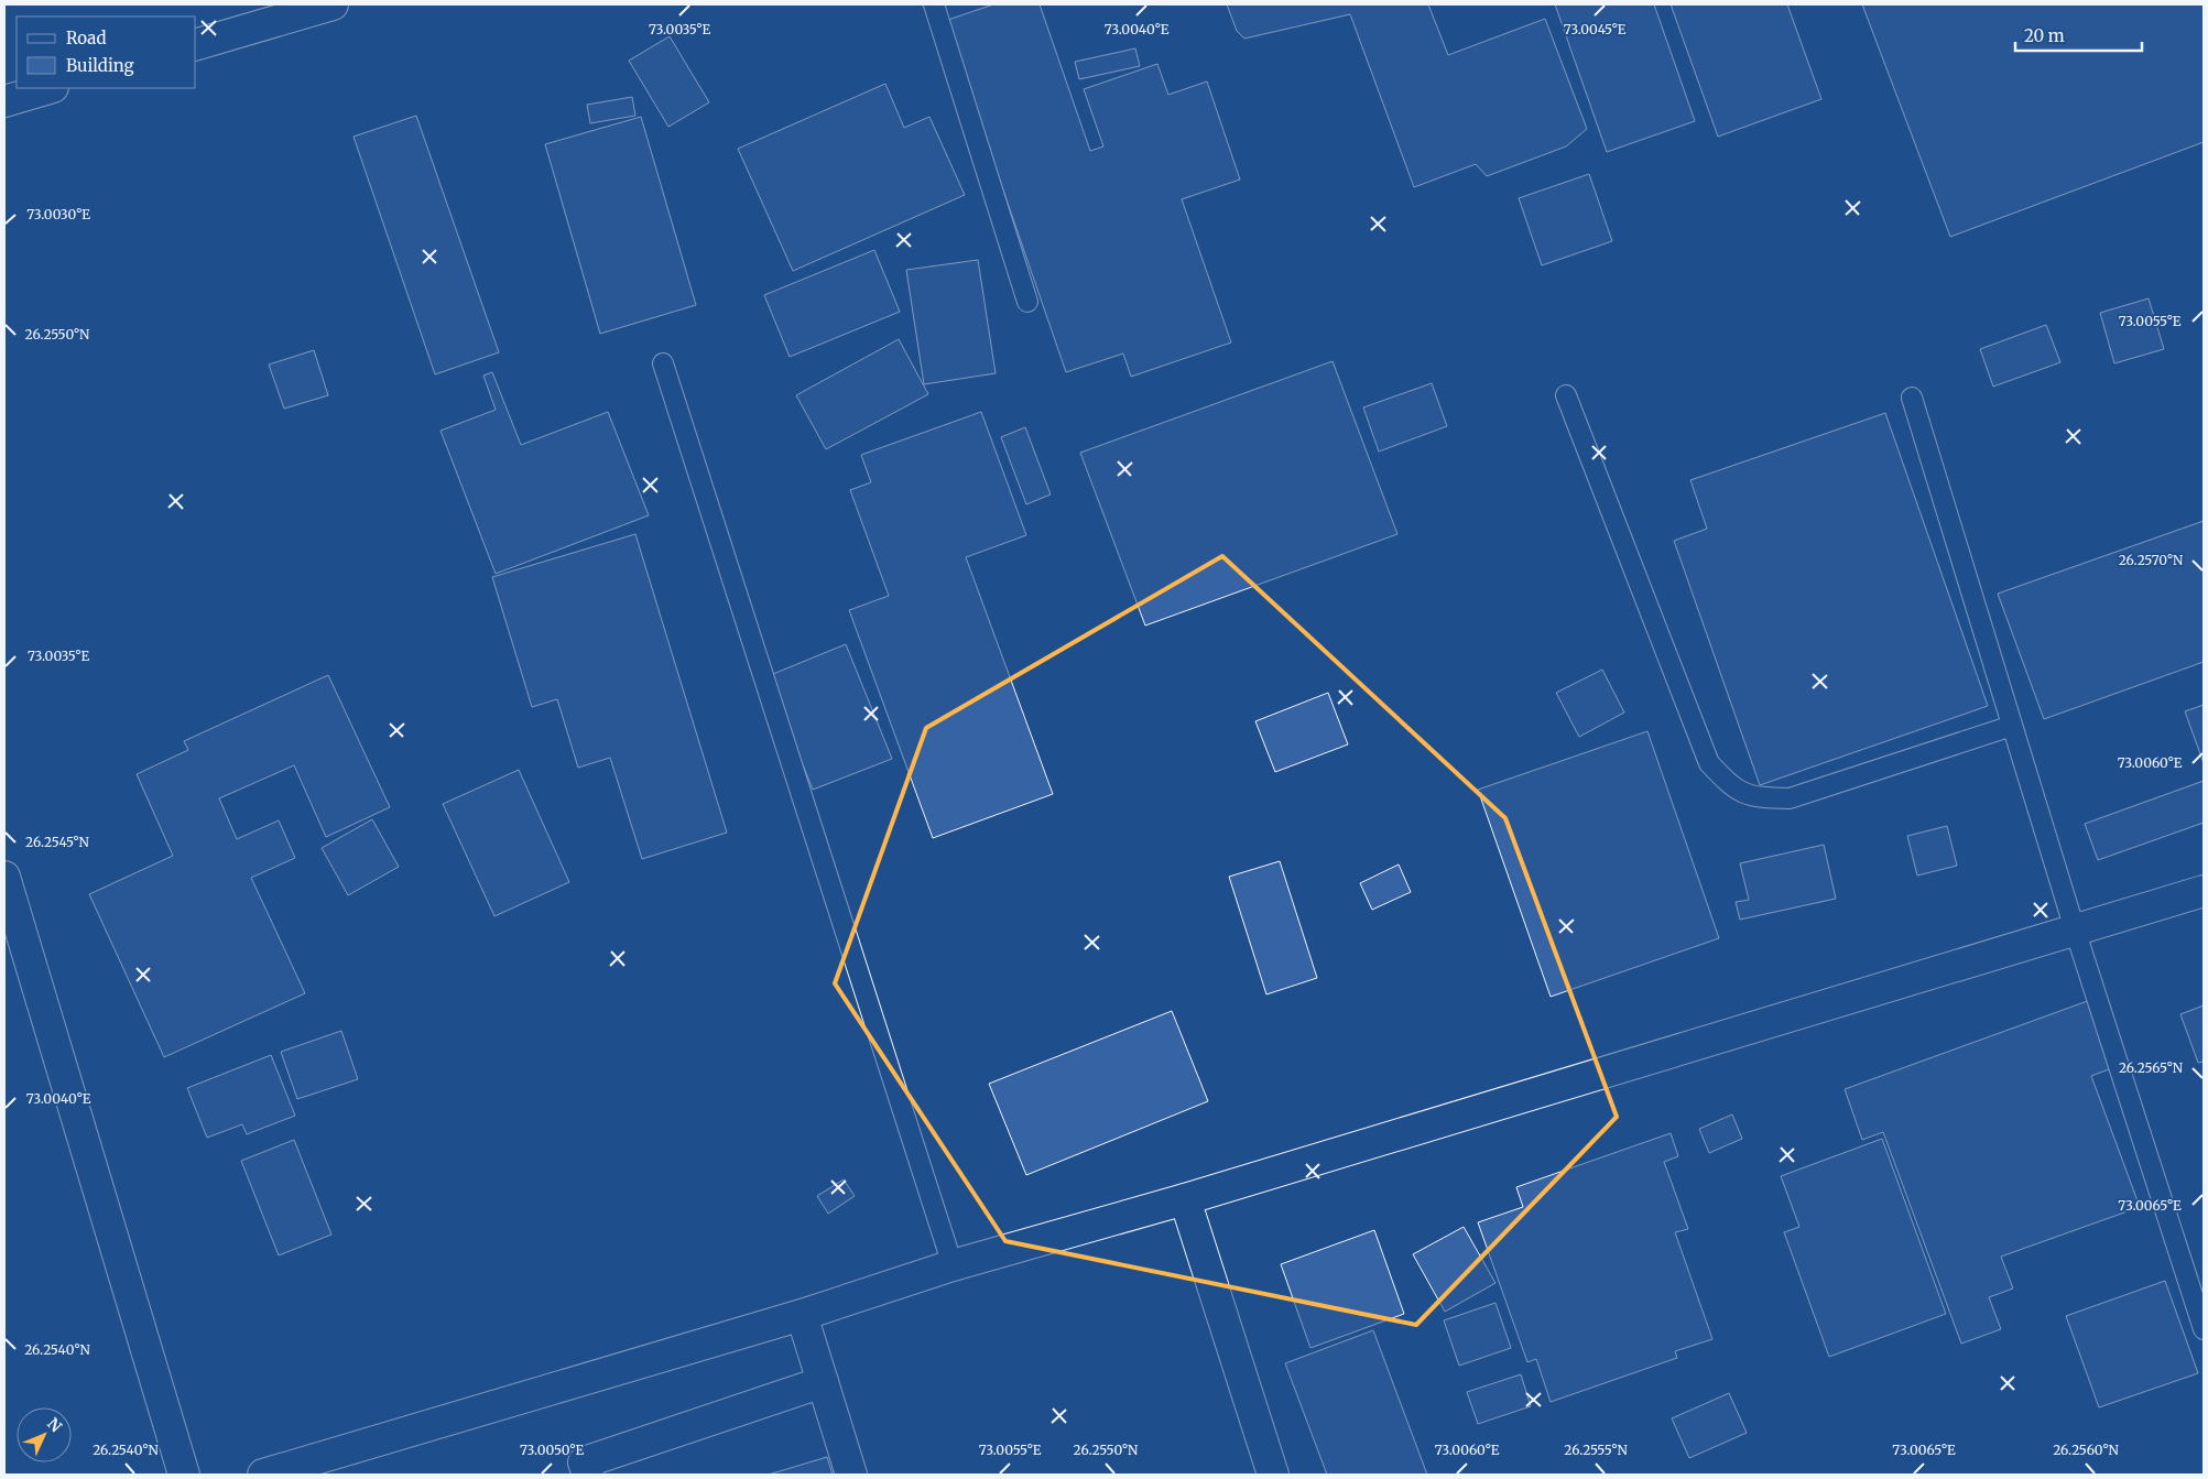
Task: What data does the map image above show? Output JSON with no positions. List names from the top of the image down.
{
  "legend": ["Road", "Building"],
  "scale_bar": "20 m",
  "north": "top right",
  "coordinates": [
    "73.0035°E",
    "73.0040°E",
    "73.0045°E",
    "73.0030°E",
    "73.0055°E",
    "26.2550°N",
    "26.2570°N",
    "73.0060°E",
    "26.2545°N",
    "26.2565°N",
    "73.0065°E",
    "26.2540°N",
    "26.2555°N",
    "26.2560°N",
    "73.0050°E"
  ]
}
